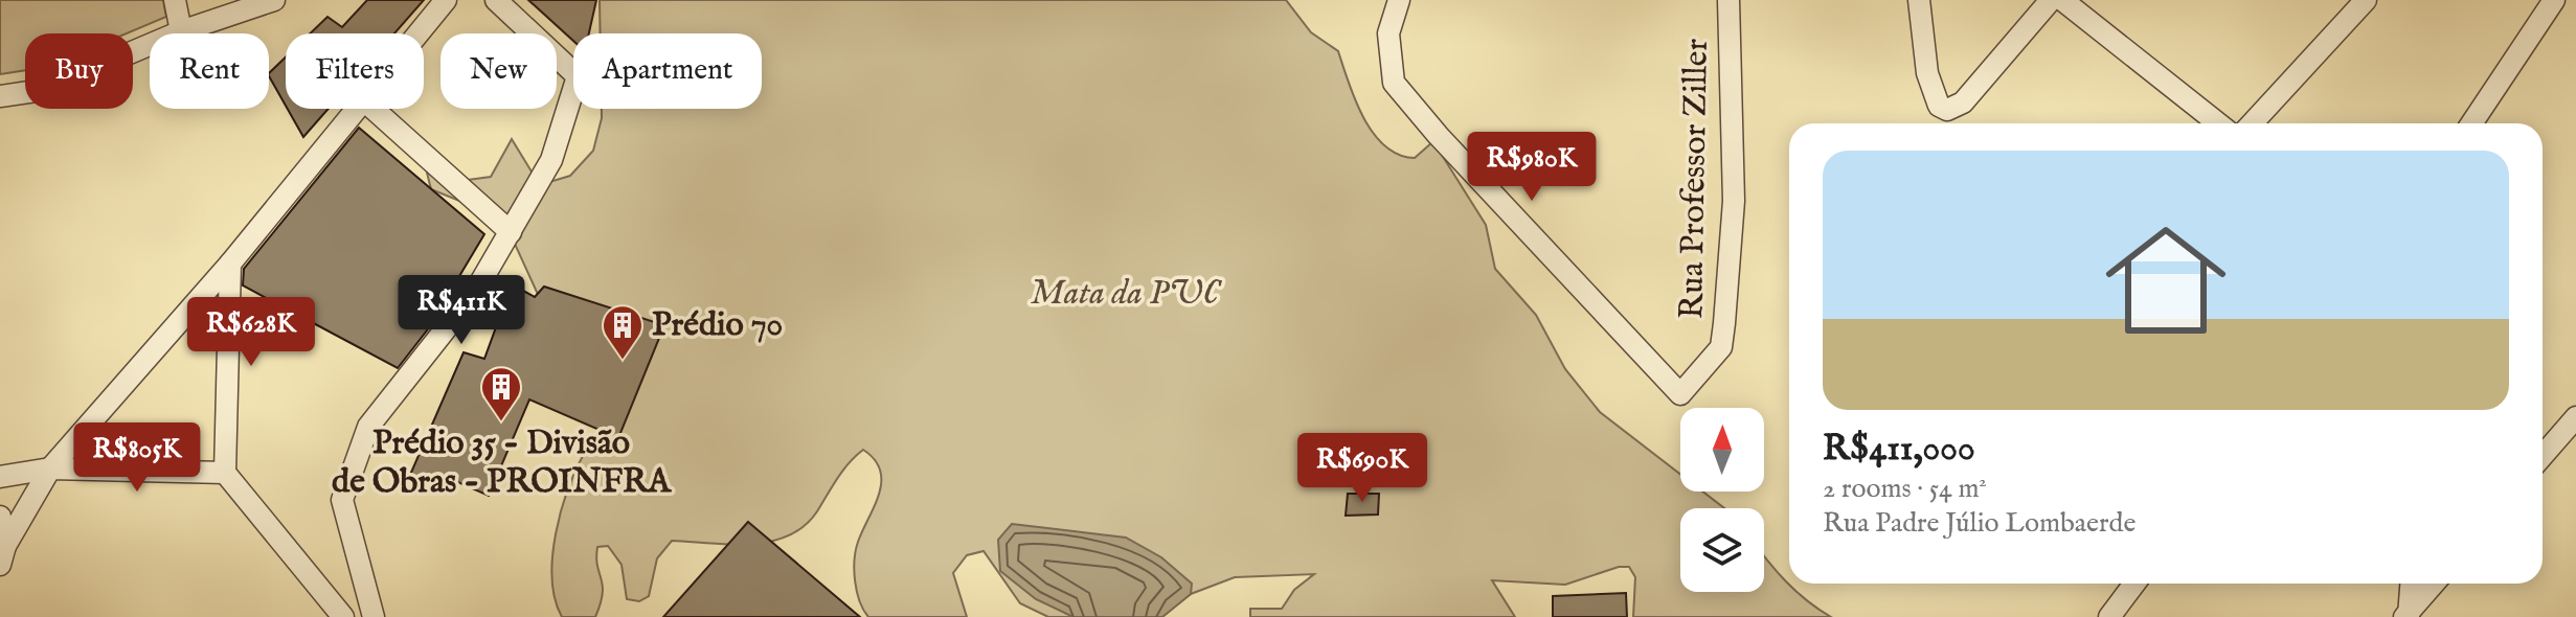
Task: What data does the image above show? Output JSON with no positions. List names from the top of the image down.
{
  "streets": {
    "street": ["Rua Professor Ziller"]
  },
  "parks": ["Mata da PUC"],
  "places": {
    "building": ["Prédio 70", "Prédio 35 - Divisão de Obras - PROINFRA"]
  },
  "north": "top",
  "page": {
    "chip": [
      "Buy",
      "Rent",
      "Filters",
      "New",
      "Apartment"
    ],
    "list": [
      {
        "name": "R$411,000",
        "note": "2 rooms · 54 m² · Rua Padre Júlio Lombaerde"
      }
    ],
    "price": [
      "R$980K",
      "R$411K",
      "R$628K",
      "R$805K",
      "R$690K"
    ]
  }
}
